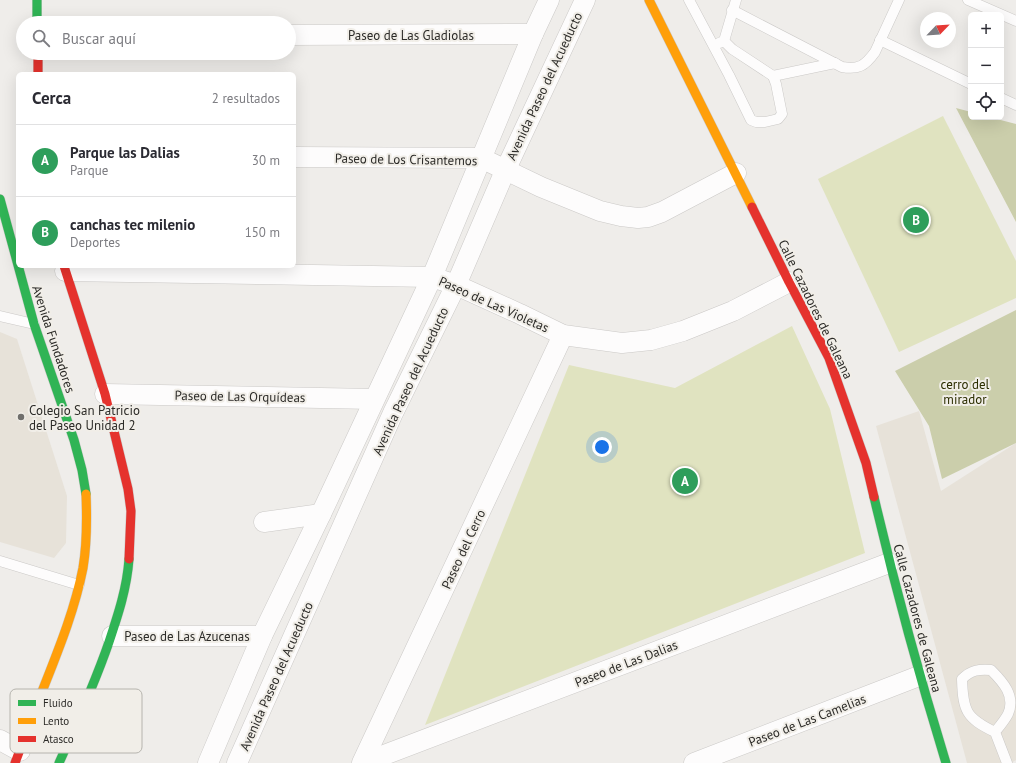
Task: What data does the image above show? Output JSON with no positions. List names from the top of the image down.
{
  "streets": {
    "main road": ["Calle Cazadores de Galeana", "Avenida Fundadores"],
    "street": [
      "Paseo de Las Gladiolas",
      "Avenida Paseo del Acueducto",
      "Paseo de Los Crisantemos",
      "Paseo de Las Violetas",
      "Paseo de Las Orquídeas",
      "Paseo del Cerro",
      "Paseo de Las Azucenas",
      "Paseo de Las Dalias",
      "Paseo de Las Camelias"
    ]
  },
  "crossings": [
    ["Paseo de Las Gladiolas", "Avenida Paseo del Acueducto"],
    ["Avenida Paseo del Acueducto", "Paseo de Los Crisantemos"],
    ["Avenida Paseo del Acueducto", "Paseo de Las Violetas"],
    ["Avenida Paseo del Acueducto", "Paseo de Las Orquídeas"],
    ["Avenida Paseo del Acueducto", "Paseo de Las Azucenas"],
    ["Paseo de Los Crisantemos", "Calle Cazadores de Galeana"],
    ["Paseo de Las Violetas", "Calle Cazadores de Galeana"],
    ["Paseo de Las Violetas", "Paseo del Cerro"],
    ["Calle Cazadores de Galeana", "Paseo de Las Dalias"],
    ["Calle Cazadores de Galeana", "Paseo de Las Camelias"],
    ["Paseo del Cerro", "Paseo de Las Dalias"]
  ],
  "parks": ["cerro del mirador"],
  "places": ["Colegio San Patricio del Paseo Unidad 2"],
  "legend": ["Fluido", "Lento", "Atasco"],
  "north": "top right",
  "page": {
    "map_buttons": ["+", "−"],
    "search": "Buscar aquí",
    "heading": ["Cerca", "2 resultados"],
    "list": [
      {
        "mark": "A",
        "name": "Parque las Dalias",
        "note": "Parque",
        "value": "30 m"
      },
      {
        "mark": "B",
        "name": "canchas tec milenio",
        "note": "Deportes",
        "value": "150 m"
      }
    ],
    "pins": ["B", "A"]
  }
}
